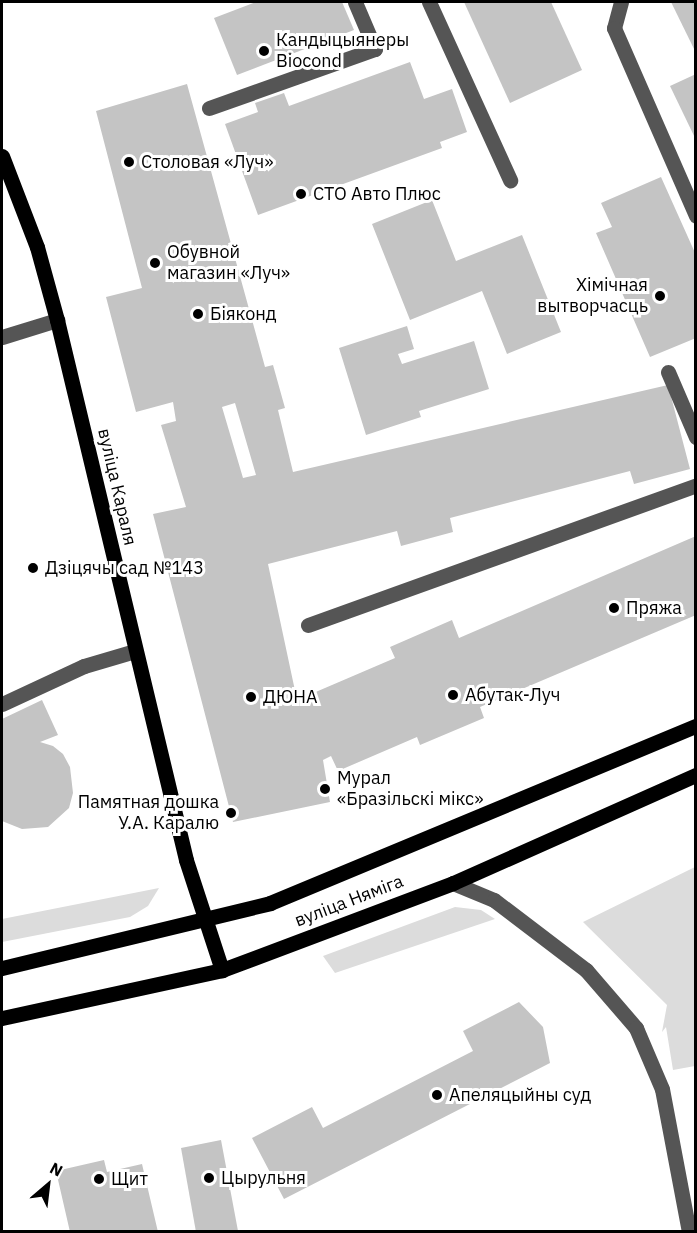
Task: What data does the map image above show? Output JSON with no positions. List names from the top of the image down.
{
  "streets": {
    "main road": ["вуліца Караля", "вуліца Няміга"]
  },
  "crossings": [
    ["вуліца Караля", "вуліца Няміга"]
  ],
  "places": [
    "Кандыцыянеры Biocond",
    "Столовая «Луч»",
    "СТО Авто Плюс",
    "Обувной магазин «Луч»",
    "Хімічная вытворчасць",
    "Біяконд",
    "Дзіцячы сад №143",
    "Пряжа",
    "Абутак-Луч",
    "ДЮНА",
    "Мурал «Бразільскі мікс»",
    "Памятная дошка У.А. Каралю",
    "Апеляцыйны суд",
    "Цырульня",
    "Щит"
  ],
  "north": "top right"
}
